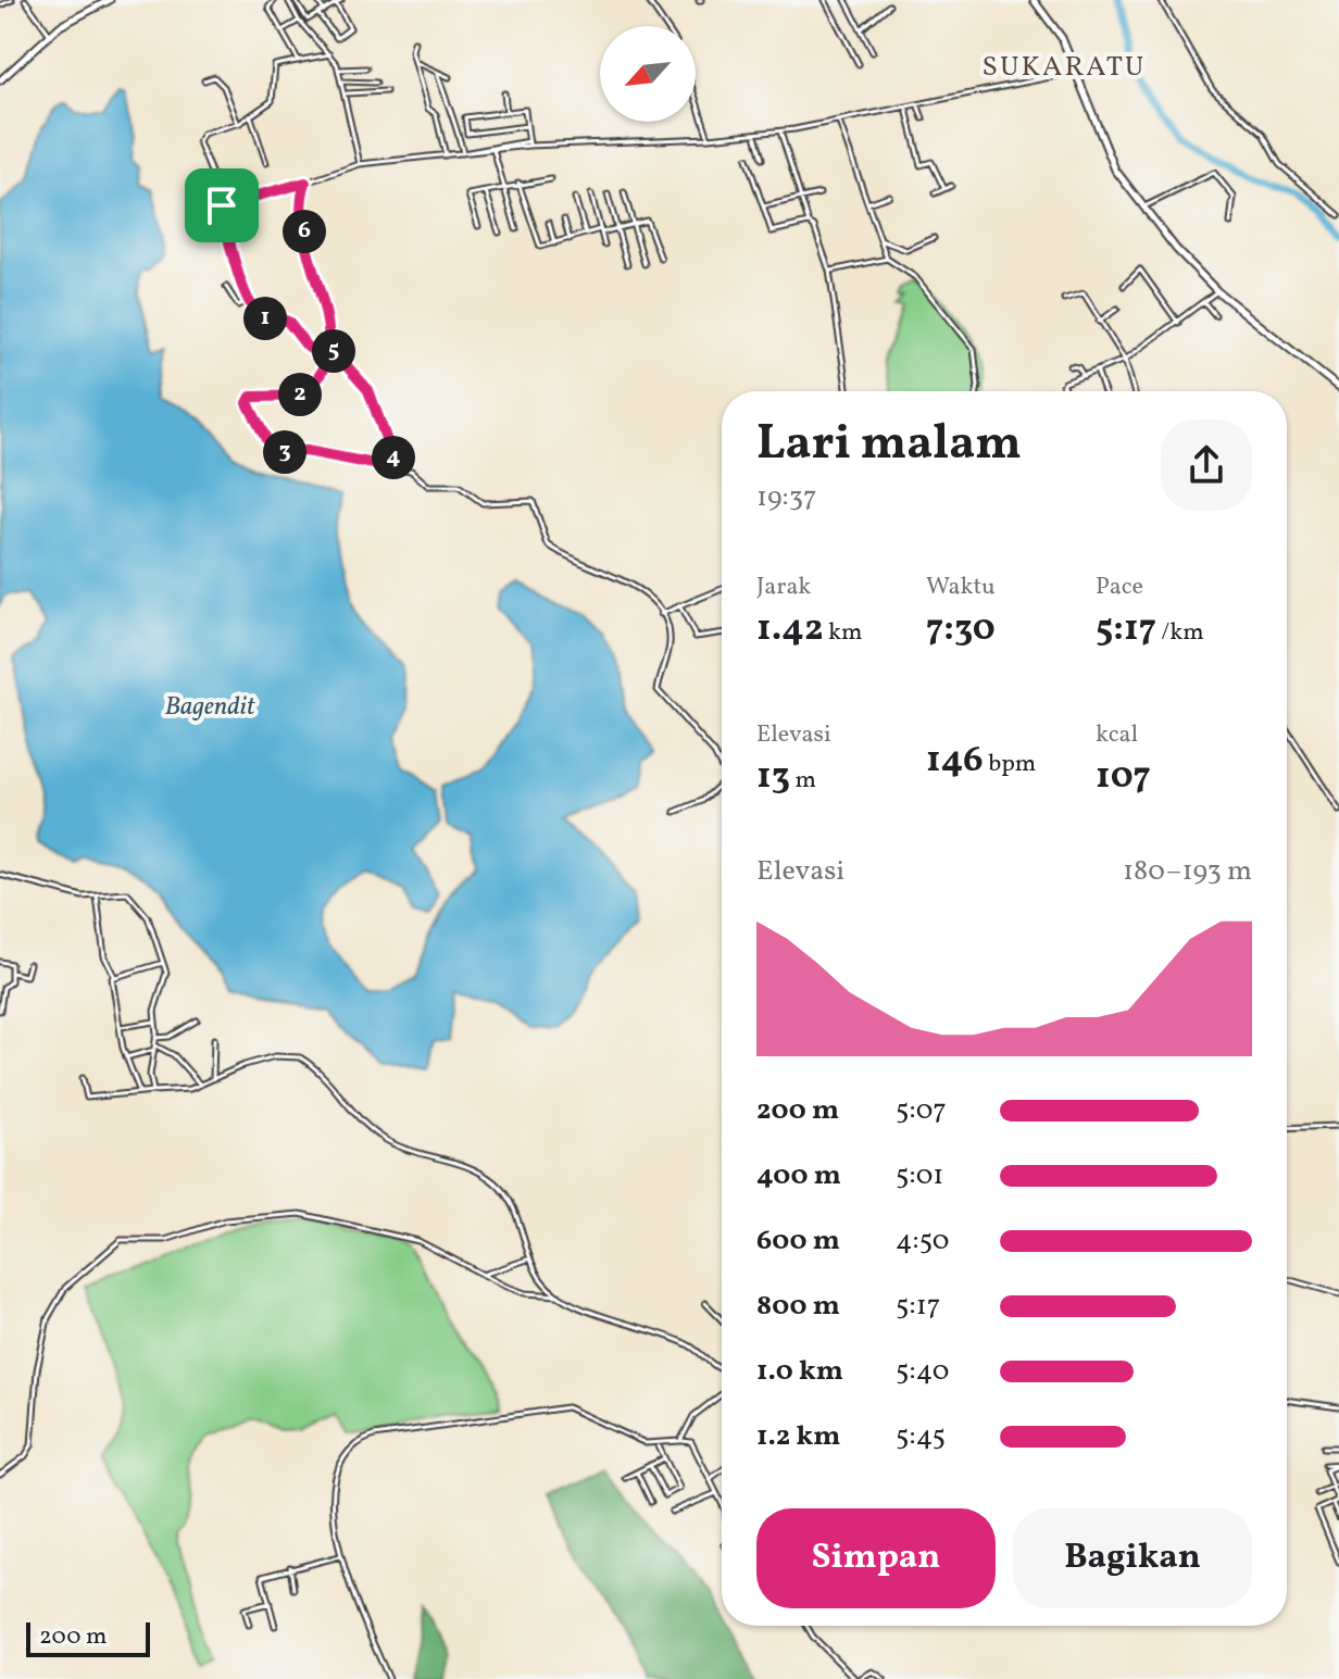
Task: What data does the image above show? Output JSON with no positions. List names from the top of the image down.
{
  "districts": ["SUKARATU"],
  "water": ["Bagendit"],
  "scale_bar": "200 m",
  "north": "bottom left",
  "page": {
    "pins": [
      "6",
      "1",
      "5",
      "2",
      "3",
      "4"
    ],
    "heading": ["Lari malam", "19:37"],
    "stats": [
      ["Jarak", "1.42 km"],
      ["Waktu", "7:30"],
      ["Pace", "5:17 /km"],
      ["Elevasi", "13 m"],
      ["146 bpm"],
      ["kcal", "107"]
    ],
    "chart": ["Elevasi", "180–193 m"],
    "list": [
      {
        "name": "200 m",
        "note": "5:07"
      },
      {
        "name": "400 m",
        "note": "5:01"
      },
      {
        "name": "600 m",
        "note": "4:50"
      },
      {
        "name": "800 m",
        "note": "5:17"
      },
      {
        "name": "1.0 km",
        "note": "5:40"
      },
      {
        "name": "1.2 km",
        "note": "5:45"
      }
    ],
    "buttons": ["Simpan", "Bagikan"],
    "scale": "200 m"
  }
}
